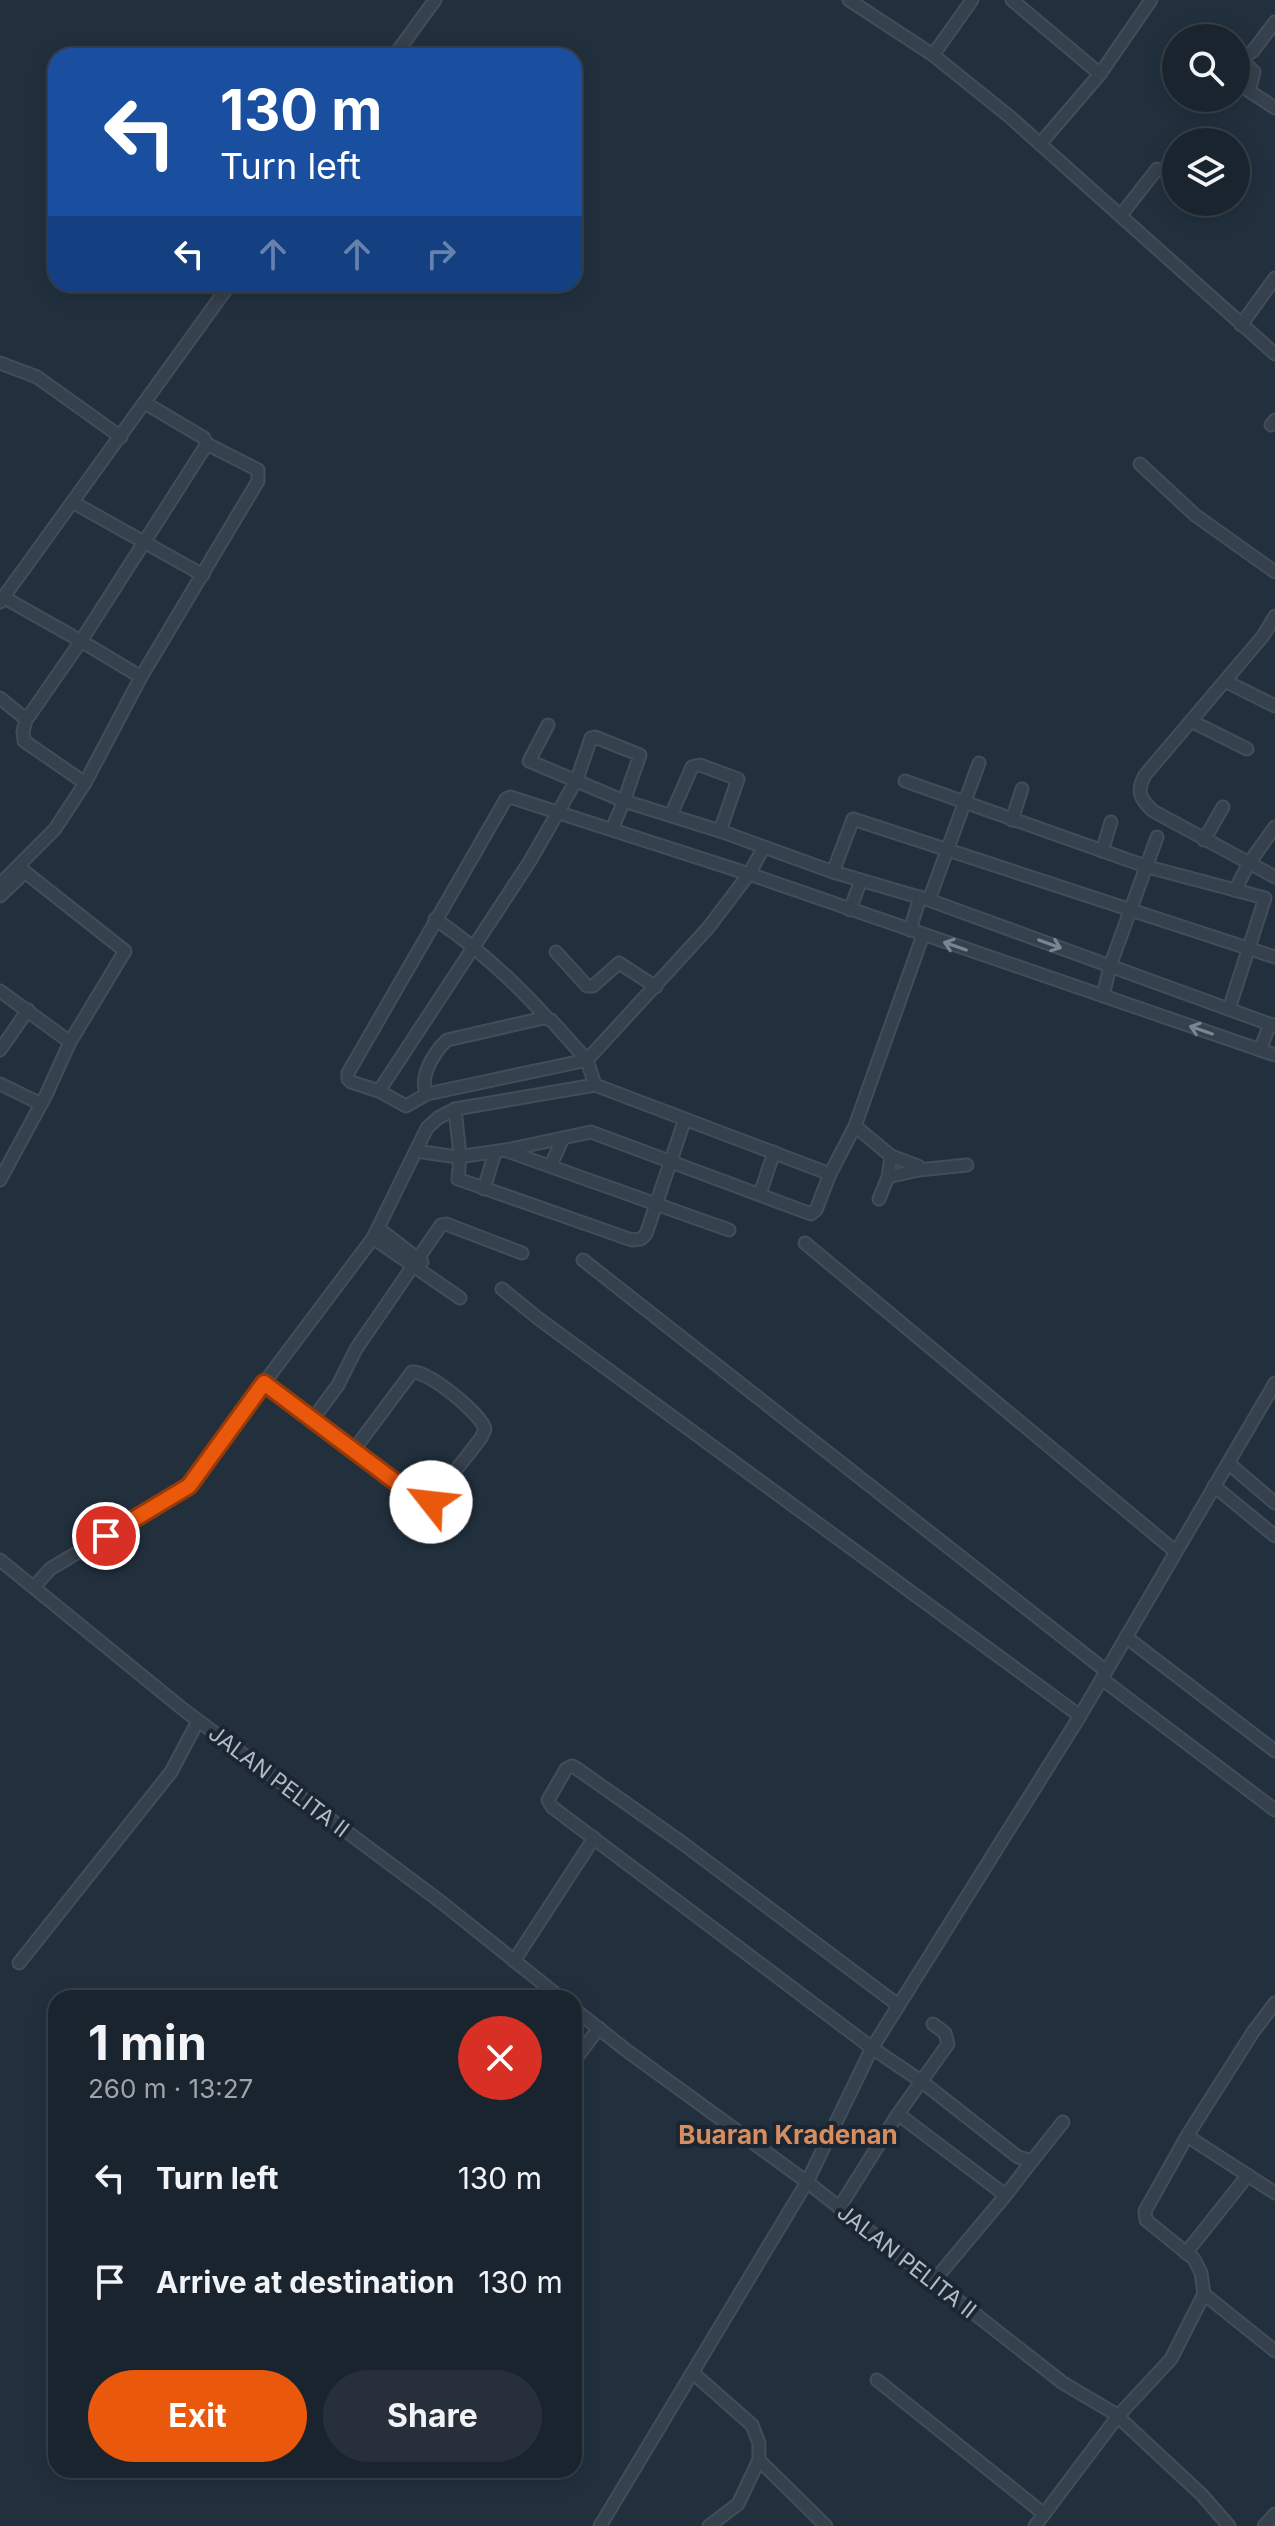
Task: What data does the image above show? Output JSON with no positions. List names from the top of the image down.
{
  "streets": {
    "street": ["JALAN PELITA II"]
  },
  "districts": ["Buaran Kradenan"],
  "page": {
    "turn": ["130 m", "Turn left"],
    "heading": ["1 min", "260 m · 13:27"],
    "list": [
      {
        "name": "Turn left",
        "value": "130 m"
      },
      {
        "name": "Arrive at destination",
        "value": "130 m"
      }
    ],
    "buttons": ["Exit", "Share"]
  }
}
